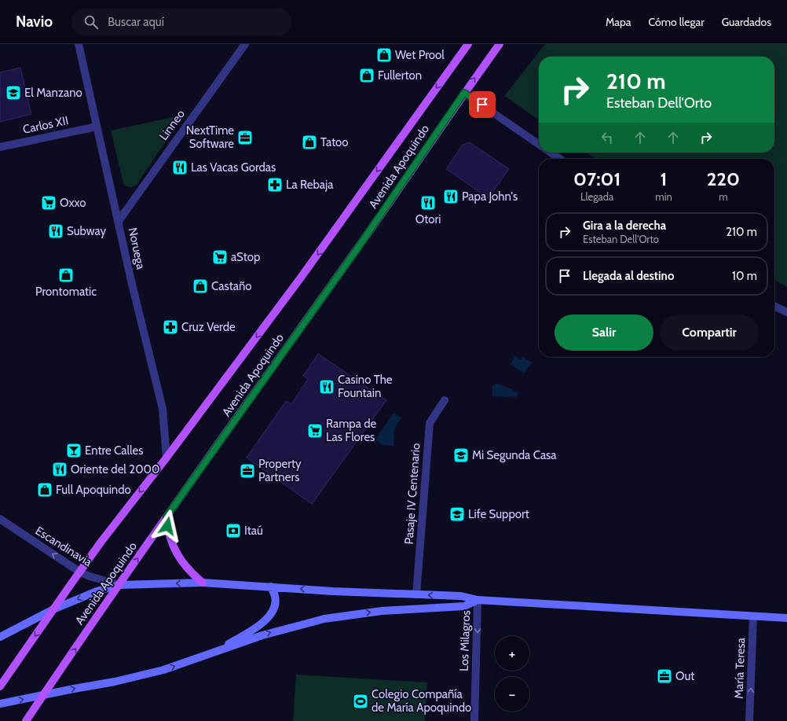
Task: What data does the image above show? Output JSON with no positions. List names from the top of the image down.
{
  "streets": {
    "main road": ["Avenida Apoquindo"],
    "street": [
      "Carlos XII",
      "Linneo",
      "Noruega",
      "Pasaje IV Centenario",
      "Escandinavia",
      "Los Milagros",
      "María Teresa"
    ]
  },
  "crossings": [
    ["Carlos XII", "Noruega"],
    ["Linneo", "Noruega"],
    ["Avenida Apoquindo", "Noruega"],
    ["Avenida Apoquindo", "Escandinavia"]
  ],
  "one_way": ["Escandinavia", "Los Milagros", "María Teresa"],
  "places": {
    "shop": [
      "Wet Prool",
      "Fullerton",
      "Tatoo",
      "Prontomatic",
      "Castaño",
      "Full Apoquindo"
    ],
    "school or university": ["El Manzano", "Mi Segunda Casa", "Life Support"],
    "office": ["NextTime Software", "Property Partners", "Out"],
    "restaurant": [
      "Las Vacas Gordas",
      "Papa John's",
      "Otori",
      "Subway",
      "Casino The Fountain",
      "Oriente del 2000"
    ],
    "pharmacy": ["La Rebaja", "Cruz Verde"],
    "supermarket": ["Oxxo", "aStop", "Rampa de Las Flores"],
    "bar": ["Entre Calles"],
    "bank": ["Itaú"],
    "sports": ["Colegio Compañía de María Apoquindo"]
  },
  "page": {
    "header": "Navio",
    "search": "Buscar aquí",
    "nav": ["Mapa", "Cómo llegar", "Guardados"],
    "turn": ["210 m", "Esteban Dell'Orto"],
    "eta": [
      "07:01",
      "Llegada",
      "1",
      "min",
      "220",
      "m"
    ],
    "list": [
      {
        "name": "Gira a la derecha",
        "note": "Esteban Dell'Orto",
        "value": "210 m"
      },
      {
        "name": "Llegada al destino",
        "value": "10 m"
      }
    ],
    "buttons": ["Salir", "Compartir"],
    "map_buttons": ["+", "−"]
  }
}
